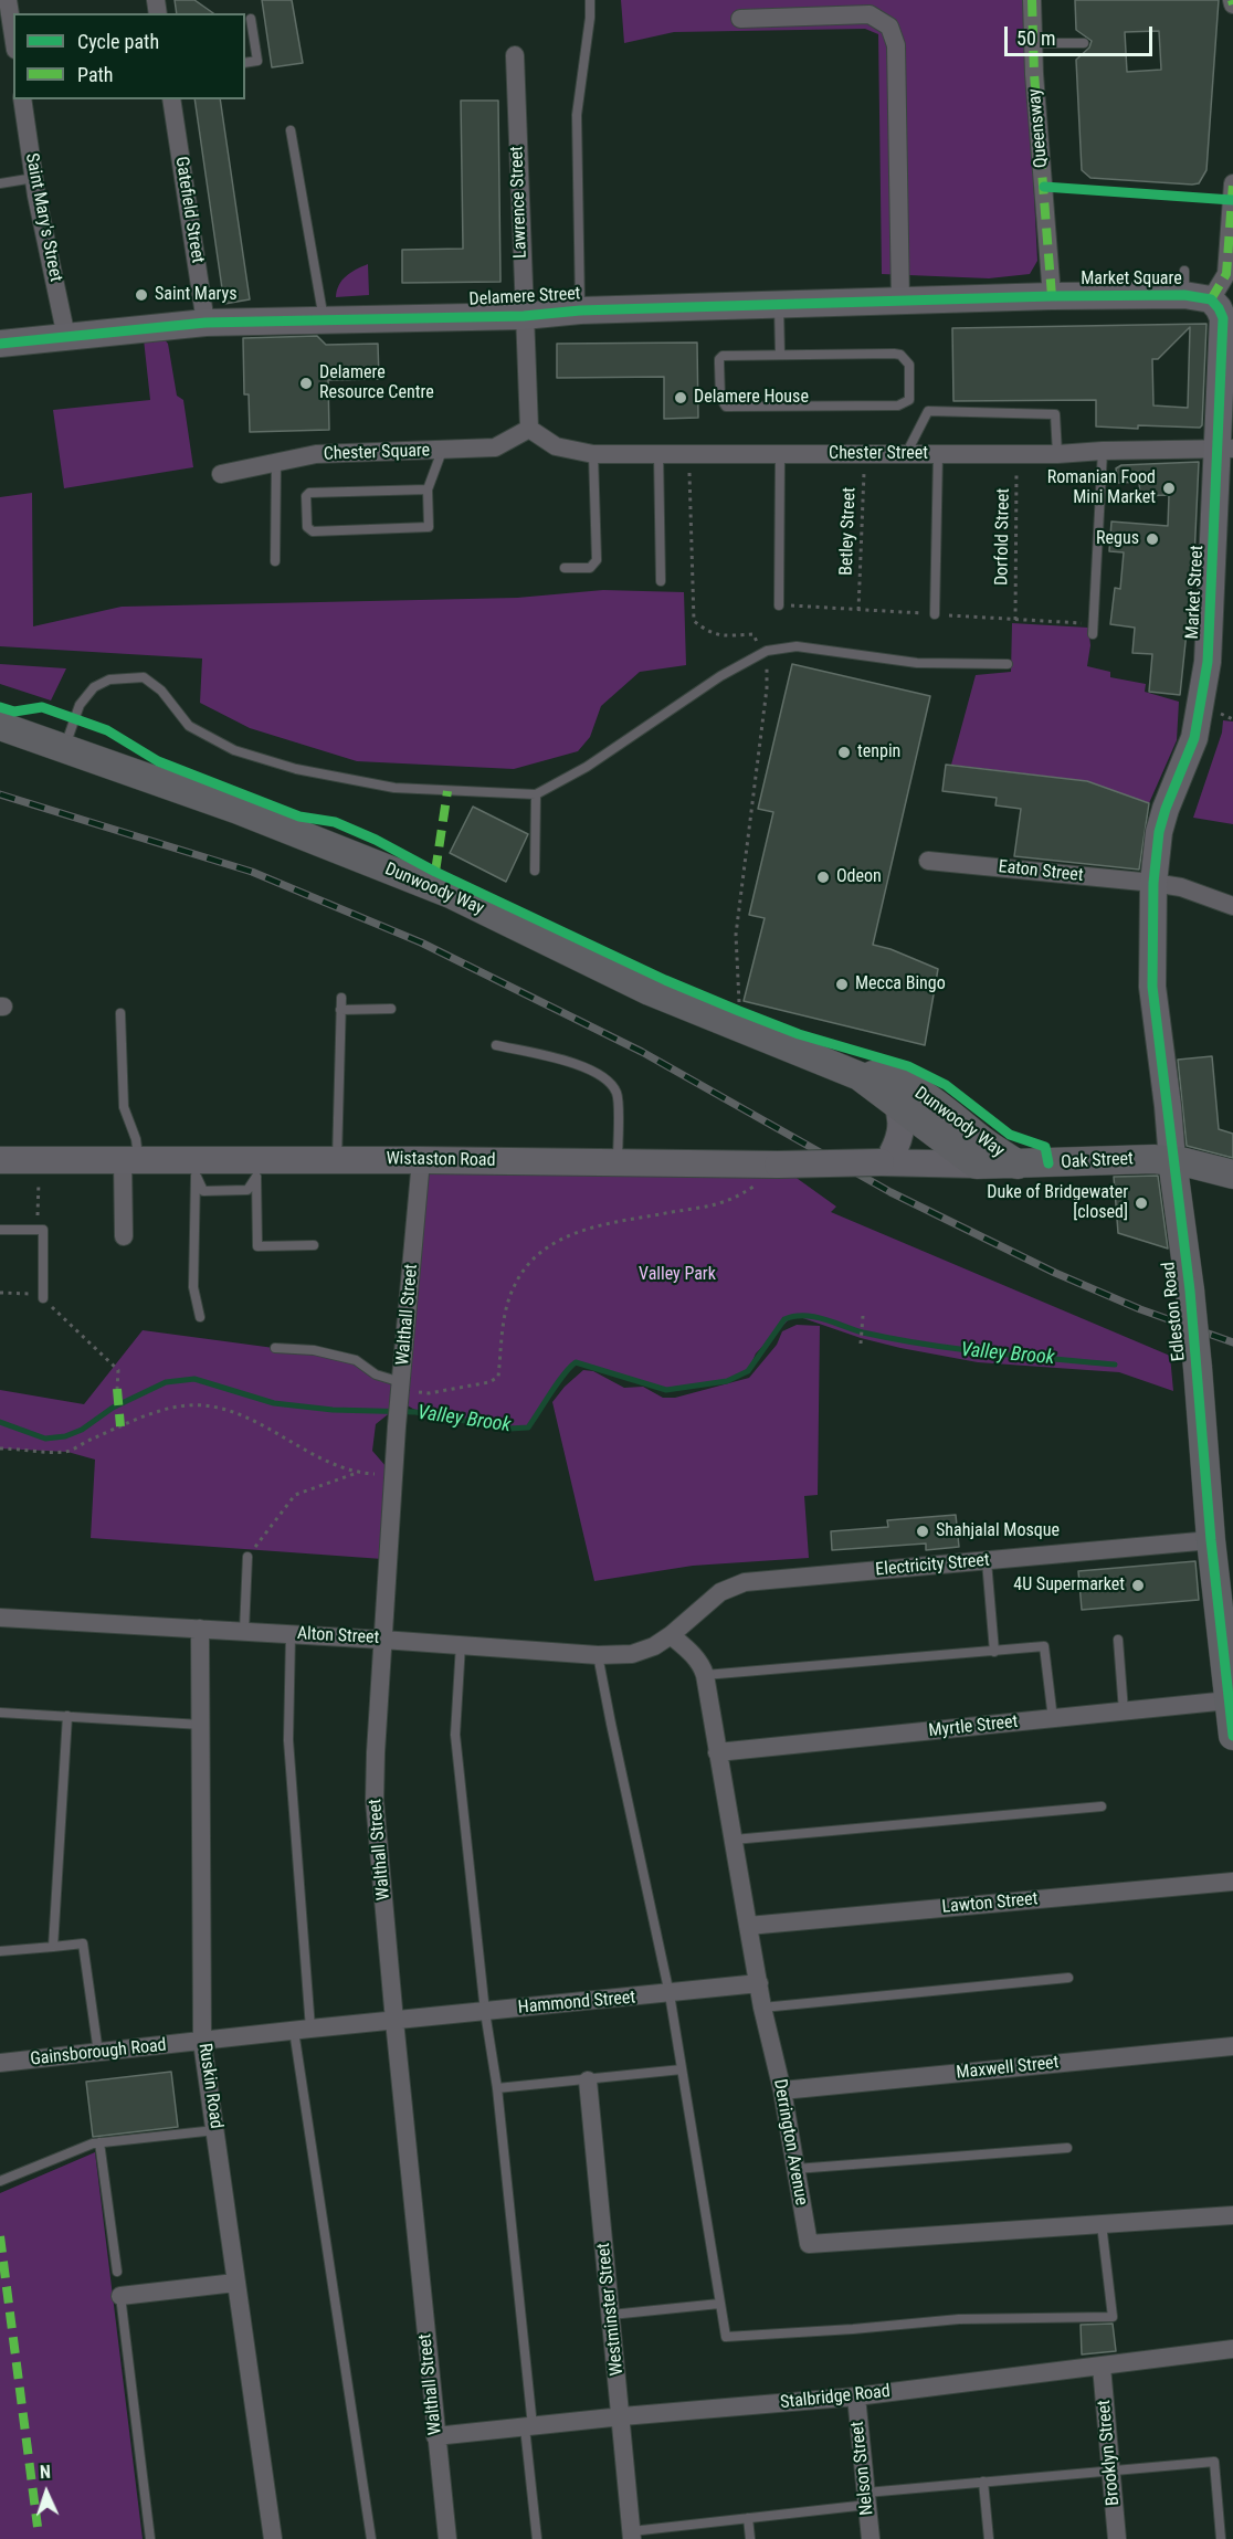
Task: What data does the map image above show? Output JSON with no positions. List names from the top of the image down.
{
  "streets": {
    "main road": ["Dunwoody Way", "Oak Street", "Edleston Road"],
    "street": [
      "Queensway",
      "Lawrence Street",
      "Gatefield Street",
      "Saint Mary's Street",
      "Market Square",
      "Delamere Street",
      "Chester Square",
      "Chester Street",
      "Market Street",
      "Eaton Street",
      "Wistaston Road",
      "Walthall Street",
      "Electricity Street",
      "Alton Street",
      "Myrtle Street",
      "Lawton Street",
      "Hammond Street",
      "Gainsborough Road",
      "Maxwell Street",
      "Ruskin Road",
      "Derrington Avenue",
      "Westminster Street",
      "Stalbridge Road",
      "Brooklyn Street",
      "Nelson Street"
    ],
    "path": ["Betley Street", "Dorfold Street"]
  },
  "crossings": [
    ["Queensway", "Market Square"],
    ["Queensway", "Delamere Street"],
    ["Lawrence Street", "Delamere Street"],
    ["Lawrence Street", "Chester Square"],
    ["Lawrence Street", "Chester Street"],
    ["Gatefield Street", "Delamere Street"],
    ["Saint Mary's Street", "Delamere Street"],
    ["Market Square", "Delamere Street"],
    ["Market Square", "Market Street"],
    ["Chester Square", "Chester Street"],
    ["Chester Street", "Betley Street"],
    ["Chester Street", "Dorfold Street"],
    ["Chester Street", "Market Street"],
    ["Market Street", "Eaton Street"],
    ["Market Street", "Edleston Road"],
    ["Eaton Street", "Edleston Road"],
    ["Dunwoody Way", "Oak Street"],
    ["Wistaston Road", "Oak Street"],
    ["Wistaston Road", "Walthall Street"],
    ["Oak Street", "Edleston Road"],
    ["Edleston Road", "Electricity Street"],
    ["Edleston Road", "Myrtle Street"],
    ["Walthall Street", "Alton Street"],
    ["Walthall Street", "Hammond Street"],
    ["Walthall Street", "Gainsborough Road"],
    ["Walthall Street", "Stalbridge Road"],
    ["Electricity Street", "Alton Street"],
    ["Electricity Street", "Derrington Avenue"],
    ["Alton Street", "Ruskin Road"],
    ["Alton Street", "Derrington Avenue"],
    ["Myrtle Street", "Derrington Avenue"],
    ["Lawton Street", "Derrington Avenue"],
    ["Hammond Street", "Gainsborough Road"],
    ["Hammond Street", "Derrington Avenue"],
    ["Gainsborough Road", "Ruskin Road"],
    ["Maxwell Street", "Derrington Avenue"],
    ["Westminster Street", "Stalbridge Road"],
    ["Stalbridge Road", "Brooklyn Street"],
    ["Stalbridge Road", "Nelson Street"]
  ],
  "water": ["Valley Brook"],
  "parks": ["Valley Park"],
  "places": [
    "Saint Marys",
    "Delamere Resource Centre",
    "Delamere House",
    "Romanian Food Mini Market",
    "Regus",
    "tenpin",
    "Odeon",
    "Mecca Bingo",
    "Duke of Bridgewater [closed]",
    "Shahjalal Mosque",
    "4U Supermarket"
  ],
  "legend": ["Cycle path", "Path"],
  "scale_bar": "50 m",
  "north": "top"
}
